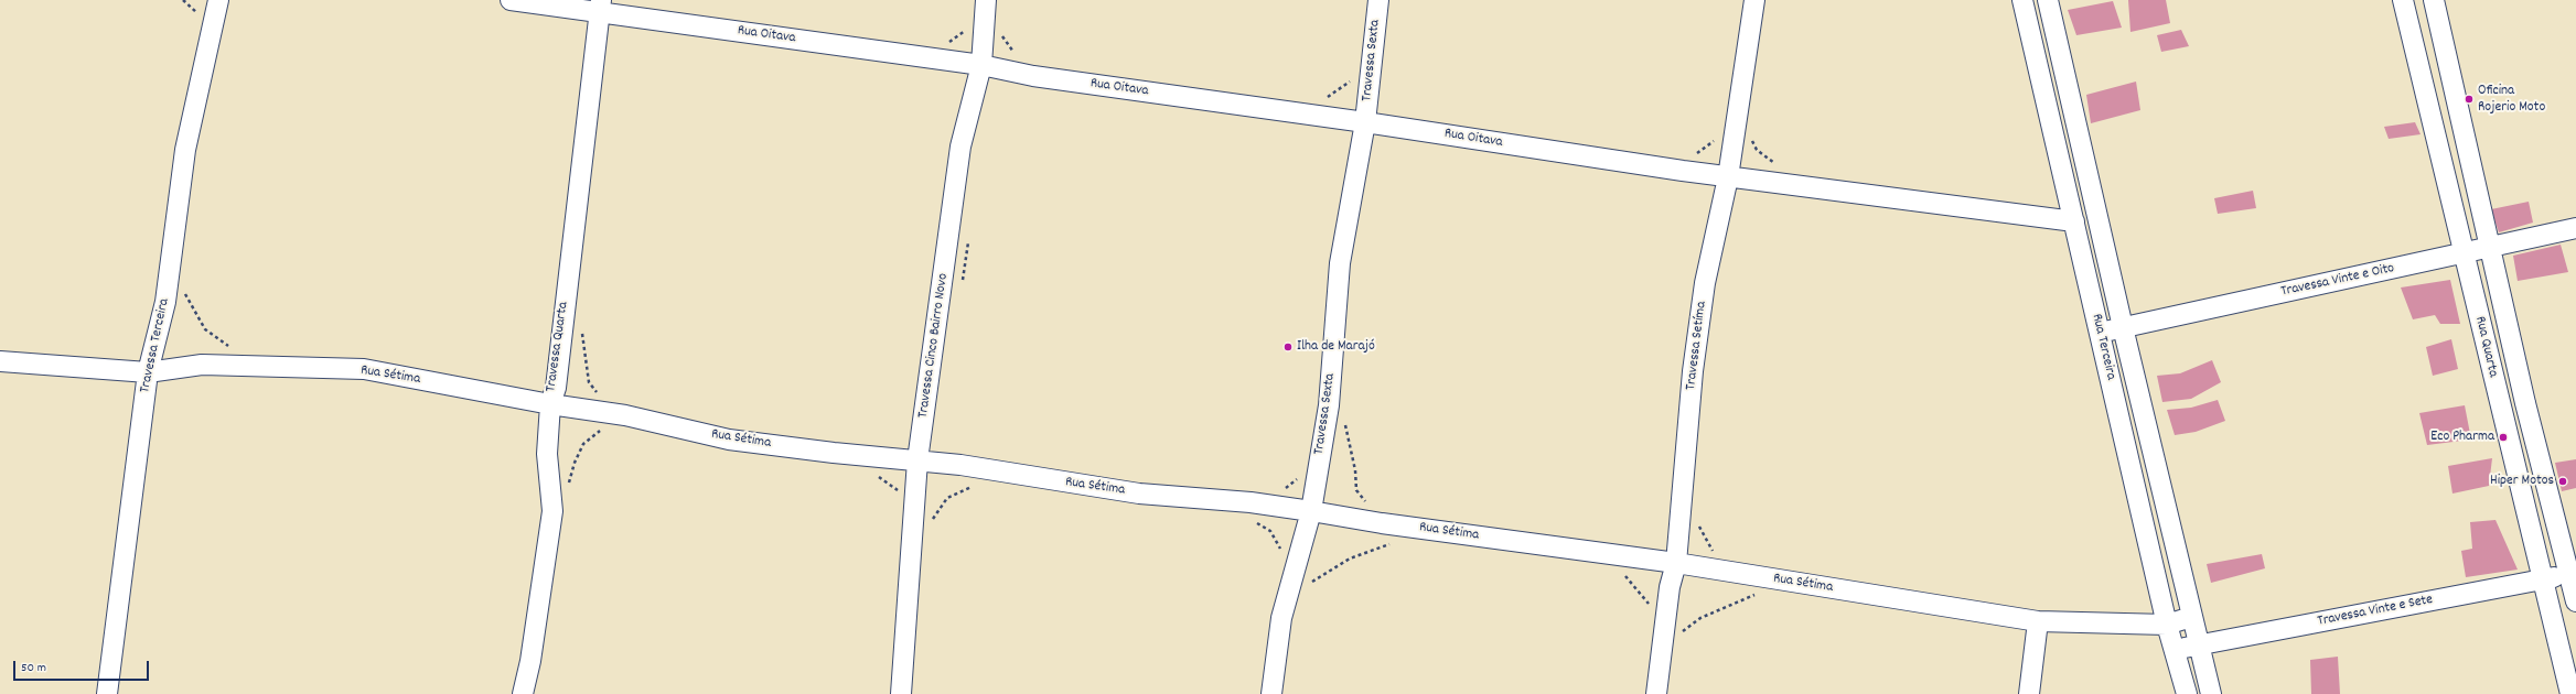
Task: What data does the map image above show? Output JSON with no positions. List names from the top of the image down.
{
  "streets": {
    "street": [
      "Rua Oitava",
      "Travessa Sexta",
      "Travessa Vinte e Oito",
      "Travessa Terceira",
      "Travessa Cinco Bairro Novo",
      "Travessa Setíma",
      "Travessa Quarta",
      "Rua Terceira",
      "Rua Quarta",
      "Rua Sétima",
      "Travessa Vinte e Sete"
    ]
  },
  "crossings": [
    ["Rua Oitava", "Travessa Sexta"],
    ["Rua Oitava", "Travessa Cinco Bairro Novo"],
    ["Rua Oitava", "Travessa Setíma"],
    ["Rua Oitava", "Travessa Quarta"],
    ["Rua Oitava", "Rua Terceira"],
    ["Travessa Sexta", "Rua Sétima"],
    ["Travessa Vinte e Oito", "Rua Terceira"],
    ["Travessa Vinte e Oito", "Rua Quarta"],
    ["Travessa Terceira", "Rua Sétima"],
    ["Travessa Cinco Bairro Novo", "Rua Sétima"],
    ["Travessa Setíma", "Rua Sétima"],
    ["Travessa Quarta", "Rua Sétima"],
    ["Rua Terceira", "Rua Sétima"],
    ["Rua Terceira", "Travessa Vinte e Sete"],
    ["Rua Quarta", "Travessa Vinte e Sete"]
  ],
  "places": [
    "Oficina Rojerio Moto",
    "Ilha de Marajó",
    "Eco Pharma",
    "Hiper Motos"
  ],
  "scale_bar": "50 m"
}
